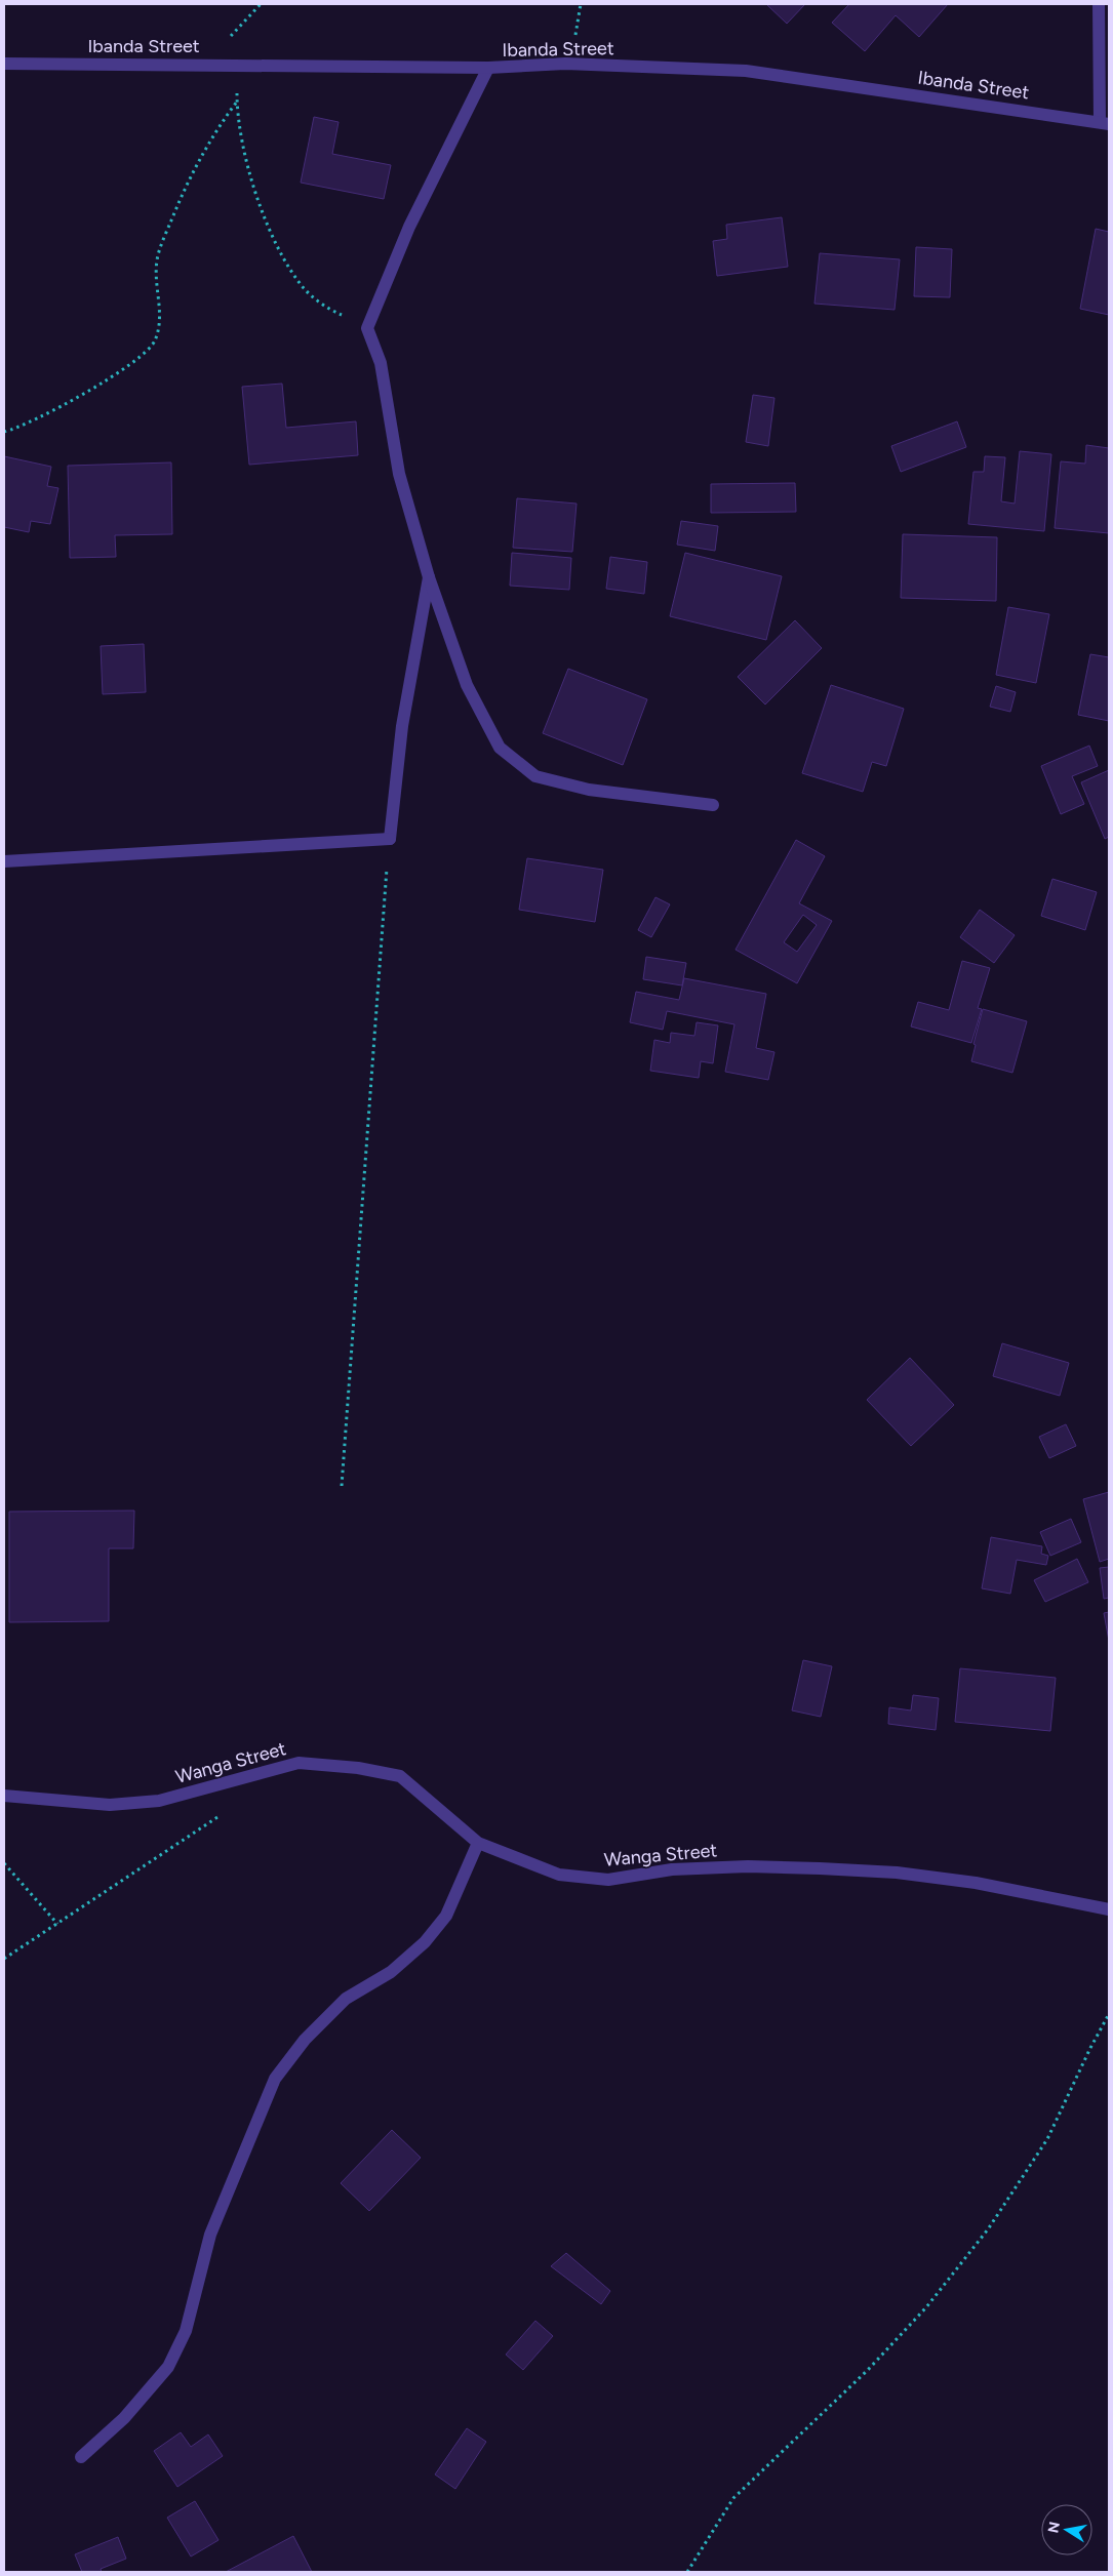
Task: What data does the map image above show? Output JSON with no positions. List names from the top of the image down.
{
  "streets": {
    "street": ["Ibanda Street", "Wanga Street"]
  },
  "north": "left"
}
